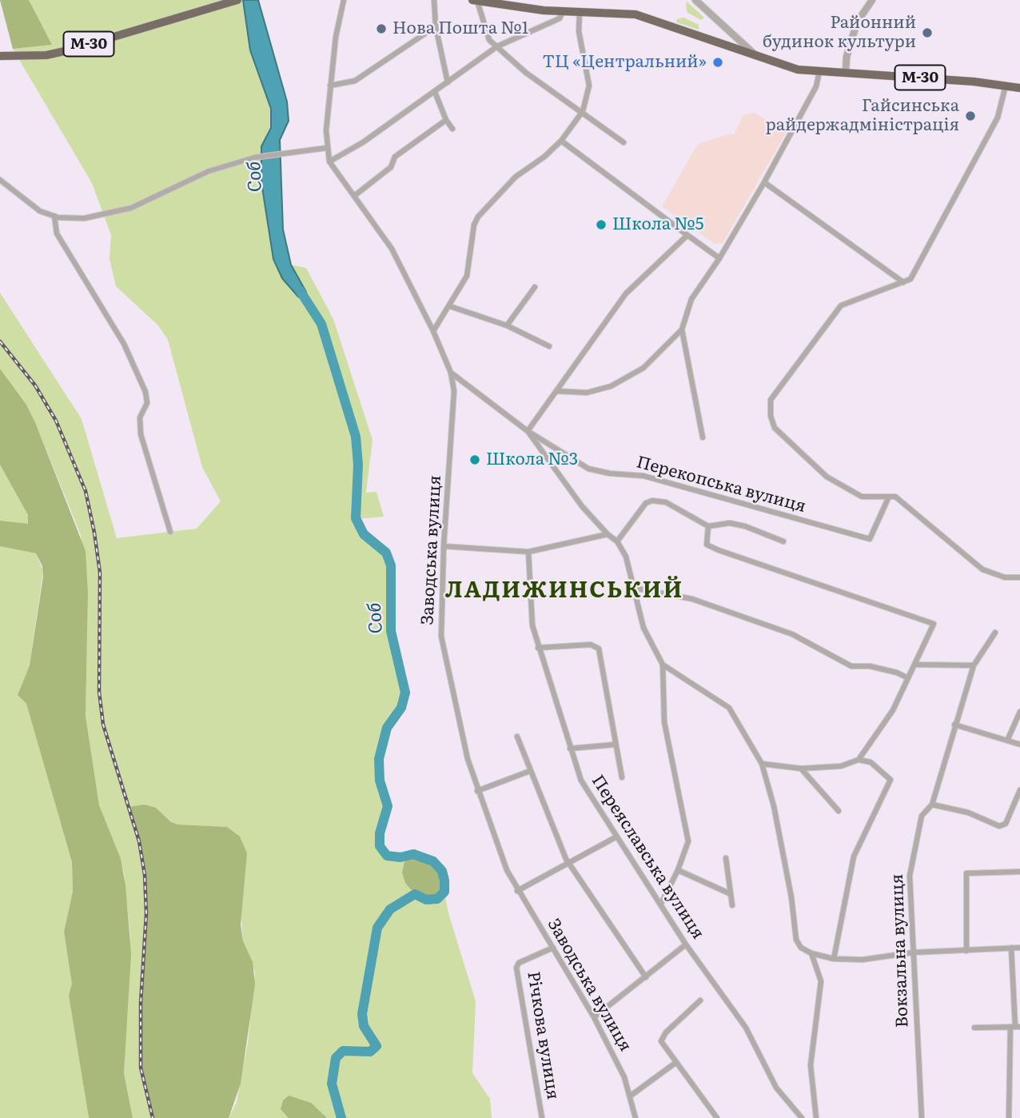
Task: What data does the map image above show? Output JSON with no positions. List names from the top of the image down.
{
  "streets": {
    "highway": ["М-30"],
    "street": [
      "Перекопська вулиця",
      "Заводська вулиця",
      "Переяславська вулиця",
      "Вокзальна вулиця",
      "Річкова вулиця"
    ]
  },
  "crossings": [
    ["Заводська вулиця", "Річкова вулиця"]
  ],
  "districts": ["ЛАДИЖИНСЬКИЙ"],
  "water": ["Соб"],
  "places": [
    "Нова Пошта №1",
    "Районний будинок культури",
    "ТЦ «Центральний»",
    "Гайсинська райдержадміністрація",
    "Школа №5",
    "Школа №3"
  ]
}
